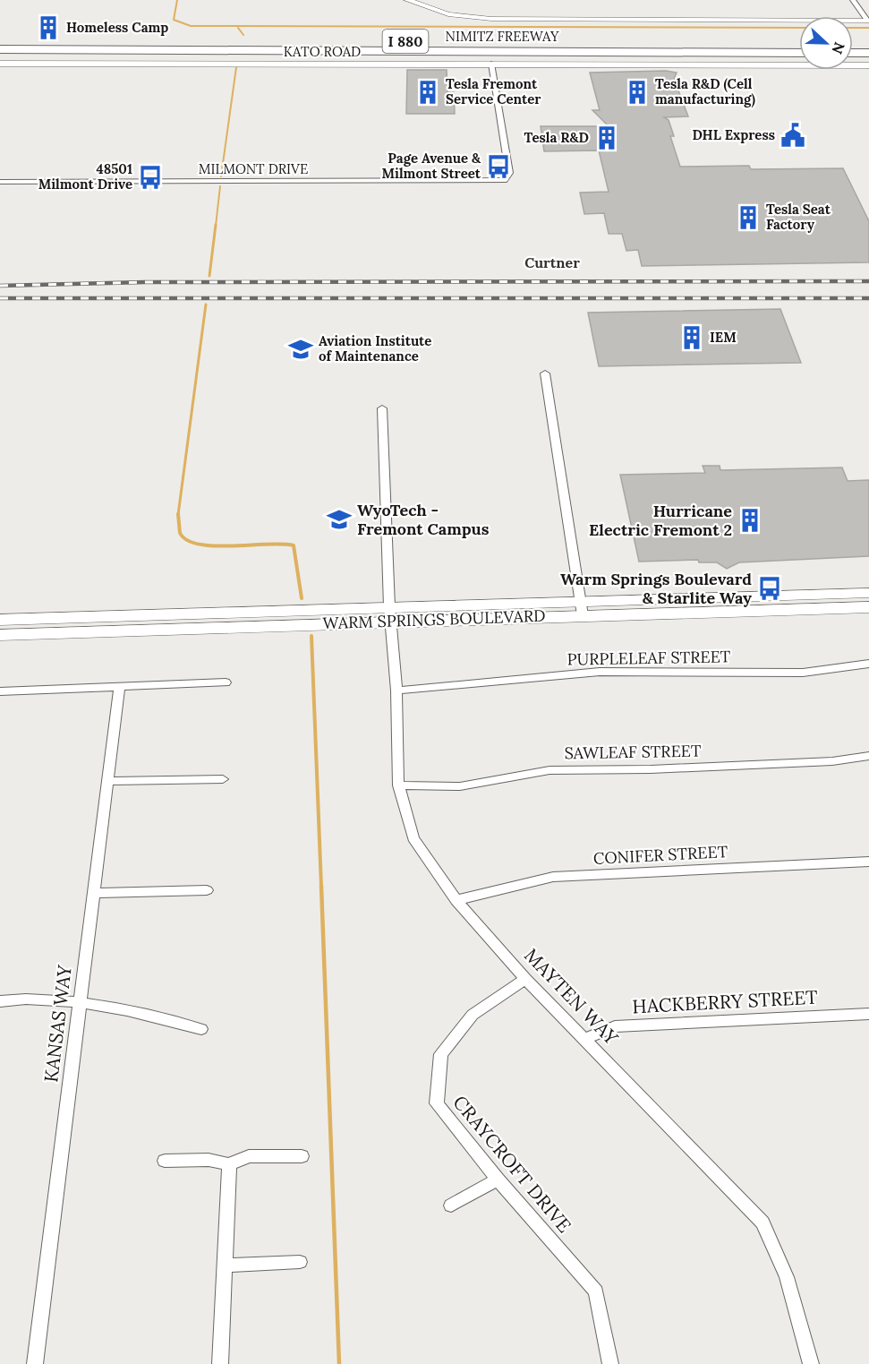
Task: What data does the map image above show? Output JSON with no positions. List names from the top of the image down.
{
  "streets": {
    "highway": ["NIMITZ FREEWAY", "I 880"],
    "main road": ["WARM SPRINGS BOULEVARD"],
    "street": [
      "KATO ROAD",
      "MILMONT DRIVE",
      "PURPLELEAF STREET",
      "SAWLEAF STREET",
      "CONIFER STREET",
      "MAYTEN WAY",
      "HACKBERRY STREET",
      "KANSAS WAY",
      "CRAYCROFT DRIVE"
    ]
  },
  "crossings": [
    ["KATO ROAD", "MILMONT DRIVE"],
    ["WARM SPRINGS BOULEVARD", "MAYTEN WAY"],
    ["PURPLELEAF STREET", "MAYTEN WAY"],
    ["SAWLEAF STREET", "MAYTEN WAY"],
    ["CONIFER STREET", "MAYTEN WAY"],
    ["MAYTEN WAY", "HACKBERRY STREET"],
    ["MAYTEN WAY", "CRAYCROFT DRIVE"]
  ],
  "districts": ["Curtner"],
  "places": {
    "building": [
      "Homeless Camp",
      "Tesla Fremont Service Center",
      "Tesla R&D (Cell manufacturing)",
      "Tesla R&D",
      "Tesla Seat Factory",
      "IEM",
      "Hurricane Electric Fremont 2"
    ],
    "public building": ["DHL Express"],
    "bus stop": ["Page Avenue & Milmont Street", "48501 Milmont Drive", "Warm Springs Boulevard & Starlite Way"],
    "school or university": ["Aviation Institute of Maintenance", "WyoTech - Fremont Campus"]
  },
  "north": "right"
}
